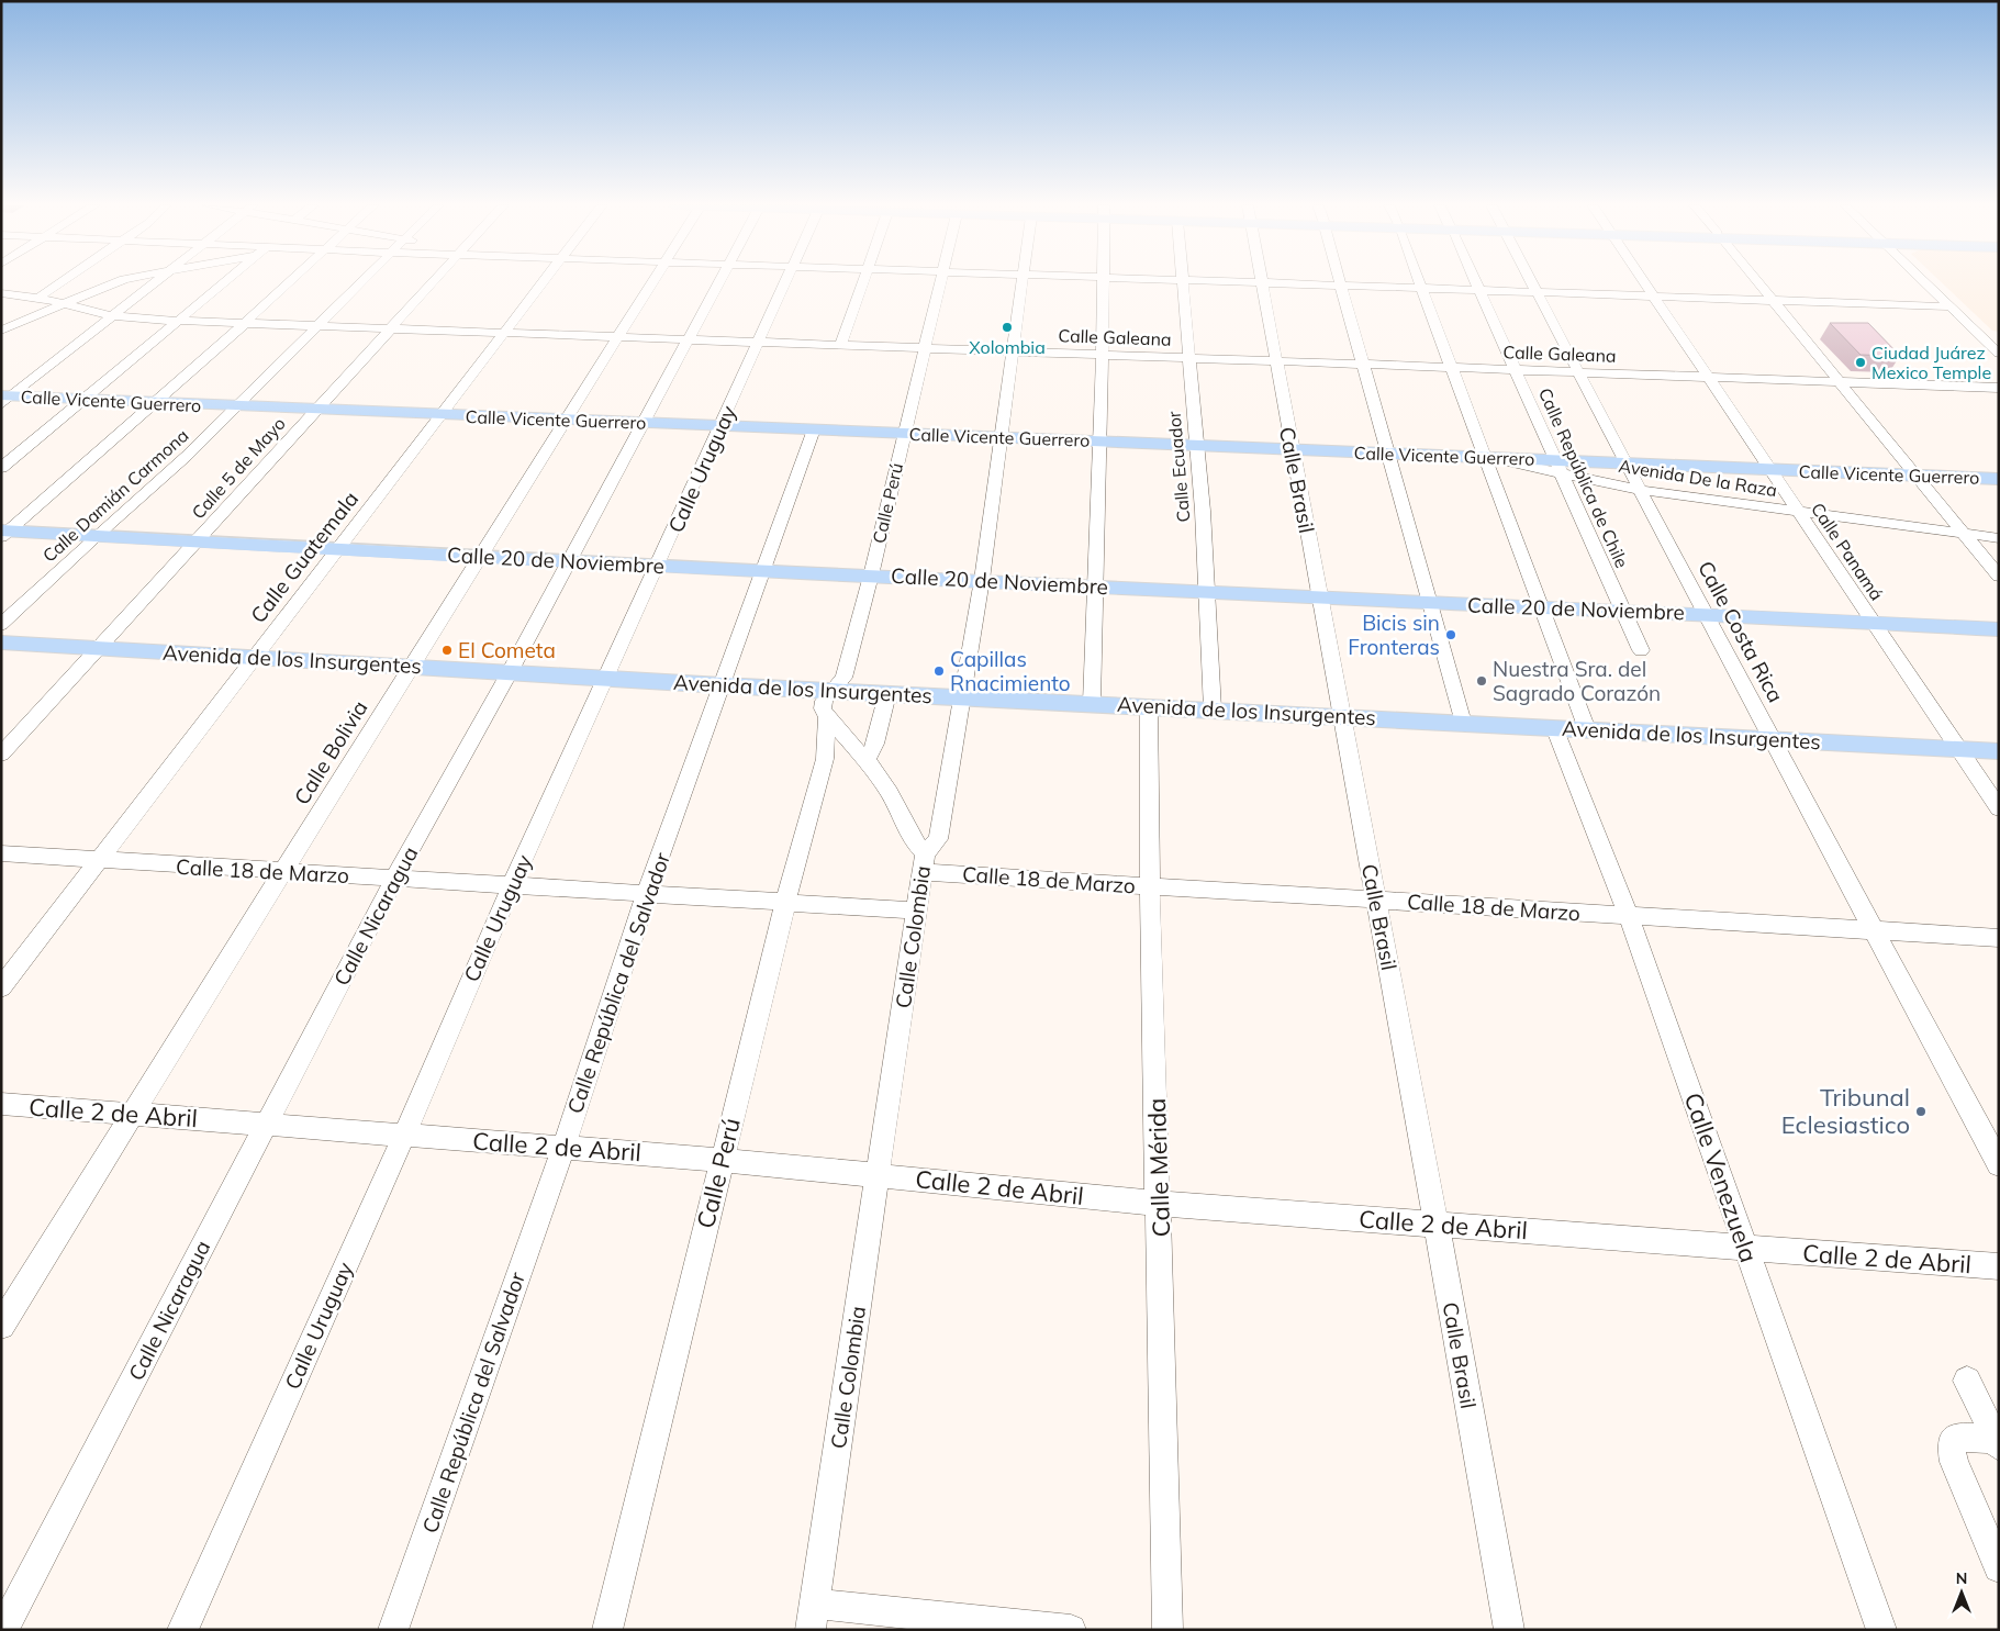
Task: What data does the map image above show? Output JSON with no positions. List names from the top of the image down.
{
  "streets": {
    "main road": ["Calle Vicente Guerrero", "Calle 20 de Noviembre", "Avenida de los Insurgentes"],
    "street": [
      "Calle Galeana",
      "Calle Ecuador",
      "Calle 5 de Mayo",
      "Calle Uruguay",
      "Calle República de Chile",
      "Avenida De la Raza",
      "Calle Brasil",
      "Calle Damián Carmona",
      "Calle Perú",
      "Calle Panamá",
      "Calle Guatemala",
      "Calle Costa Rica",
      "Calle Bolivia",
      "Calle 18 de Marzo",
      "Calle Nicaragua",
      "Calle Colombia",
      "Calle República del Salvador",
      "Calle 2 de Abril",
      "Calle Mérida",
      "Calle Venezuela"
    ]
  },
  "crossings": [
    ["Calle Galeana", "Calle Ecuador"],
    ["Calle Galeana", "Calle 5 de Mayo"],
    ["Calle Galeana", "Calle Uruguay"],
    ["Calle Galeana", "Calle República de Chile"],
    ["Calle Galeana", "Calle Brasil"],
    ["Calle Galeana", "Calle Damián Carmona"],
    ["Calle Galeana", "Calle Perú"],
    ["Calle Galeana", "Calle Panamá"],
    ["Calle Galeana", "Calle Guatemala"],
    ["Calle Galeana", "Calle Costa Rica"],
    ["Calle Galeana", "Calle Bolivia"],
    ["Calle Galeana", "Calle Nicaragua"],
    ["Calle Galeana", "Calle Colombia"],
    ["Calle Vicente Guerrero", "Calle Ecuador"],
    ["Calle Vicente Guerrero", "Calle 5 de Mayo"],
    ["Calle Vicente Guerrero", "Calle Uruguay"],
    ["Calle Vicente Guerrero", "Calle República de Chile"],
    ["Calle Vicente Guerrero", "Avenida De la Raza"],
    ["Calle Vicente Guerrero", "Calle Brasil"],
    ["Calle Vicente Guerrero", "Calle Damián Carmona"],
    ["Calle Vicente Guerrero", "Calle Perú"],
    ["Calle Vicente Guerrero", "Calle Panamá"],
    ["Calle Vicente Guerrero", "Calle Guatemala"],
    ["Calle Vicente Guerrero", "Calle Costa Rica"],
    ["Calle Vicente Guerrero", "Calle Bolivia"],
    ["Calle Vicente Guerrero", "Calle Nicaragua"],
    ["Calle Vicente Guerrero", "Calle Colombia"],
    ["Calle Vicente Guerrero", "Calle República del Salvador"],
    ["Calle Ecuador", "Calle 20 de Noviembre"],
    ["Calle Ecuador", "Avenida de los Insurgentes"],
    ["Calle 5 de Mayo", "Calle 20 de Noviembre"],
    ["Calle 5 de Mayo", "Avenida de los Insurgentes"],
    ["Calle Uruguay", "Calle 20 de Noviembre"],
    ["Calle Uruguay", "Avenida de los Insurgentes"],
    ["Calle Uruguay", "Calle 18 de Marzo"],
    ["Calle Uruguay", "Calle 2 de Abril"],
    ["Calle República de Chile", "Avenida De la Raza"],
    ["Calle República de Chile", "Calle 20 de Noviembre"],
    ["Avenida De la Raza", "Calle Panamá"],
    ["Avenida De la Raza", "Calle Costa Rica"],
    ["Calle Brasil", "Calle 20 de Noviembre"],
    ["Calle Brasil", "Avenida de los Insurgentes"],
    ["Calle Brasil", "Calle 18 de Marzo"],
    ["Calle Brasil", "Calle 2 de Abril"],
    ["Calle Damián Carmona", "Calle 20 de Noviembre"],
    ["Calle Perú", "Calle 20 de Noviembre"],
    ["Calle Perú", "Avenida de los Insurgentes"],
    ["Calle Perú", "Calle 18 de Marzo"],
    ["Calle Perú", "Calle 2 de Abril"],
    ["Calle Panamá", "Calle 20 de Noviembre"],
    ["Calle Panamá", "Avenida de los Insurgentes"],
    ["Calle Guatemala", "Calle 20 de Noviembre"],
    ["Calle Guatemala", "Avenida de los Insurgentes"],
    ["Calle Guatemala", "Calle 18 de Marzo"],
    ["Calle 20 de Noviembre", "Calle Costa Rica"],
    ["Calle 20 de Noviembre", "Calle Bolivia"],
    ["Calle 20 de Noviembre", "Calle Nicaragua"],
    ["Calle 20 de Noviembre", "Calle Colombia"],
    ["Calle 20 de Noviembre", "Calle República del Salvador"],
    ["Calle Costa Rica", "Avenida de los Insurgentes"],
    ["Calle Costa Rica", "Calle 18 de Marzo"],
    ["Avenida de los Insurgentes", "Calle Bolivia"],
    ["Avenida de los Insurgentes", "Calle Nicaragua"],
    ["Avenida de los Insurgentes", "Calle Colombia"],
    ["Avenida de los Insurgentes", "Calle República del Salvador"],
    ["Avenida de los Insurgentes", "Calle Mérida"],
    ["Avenida de los Insurgentes", "Calle Venezuela"],
    ["Calle Bolivia", "Calle 18 de Marzo"],
    ["Calle Bolivia", "Calle 2 de Abril"],
    ["Calle 18 de Marzo", "Calle Nicaragua"],
    ["Calle 18 de Marzo", "Calle Colombia"],
    ["Calle 18 de Marzo", "Calle República del Salvador"],
    ["Calle 18 de Marzo", "Calle Mérida"],
    ["Calle 18 de Marzo", "Calle Venezuela"],
    ["Calle Nicaragua", "Calle 2 de Abril"],
    ["Calle Colombia", "Calle 2 de Abril"],
    ["Calle República del Salvador", "Calle 2 de Abril"],
    ["Calle 2 de Abril", "Calle Mérida"],
    ["Calle 2 de Abril", "Calle Venezuela"]
  ],
  "places": [
    "Xolombia",
    "Ciudad Juárez Mexico Temple",
    "Bicis sin Fronteras",
    "El Cometa",
    "Capillas Rnacimiento",
    "Nuestra Sra. del Sagrado Corazón",
    "Tribunal Eclesiastico"
  ],
  "north": "top"
}
